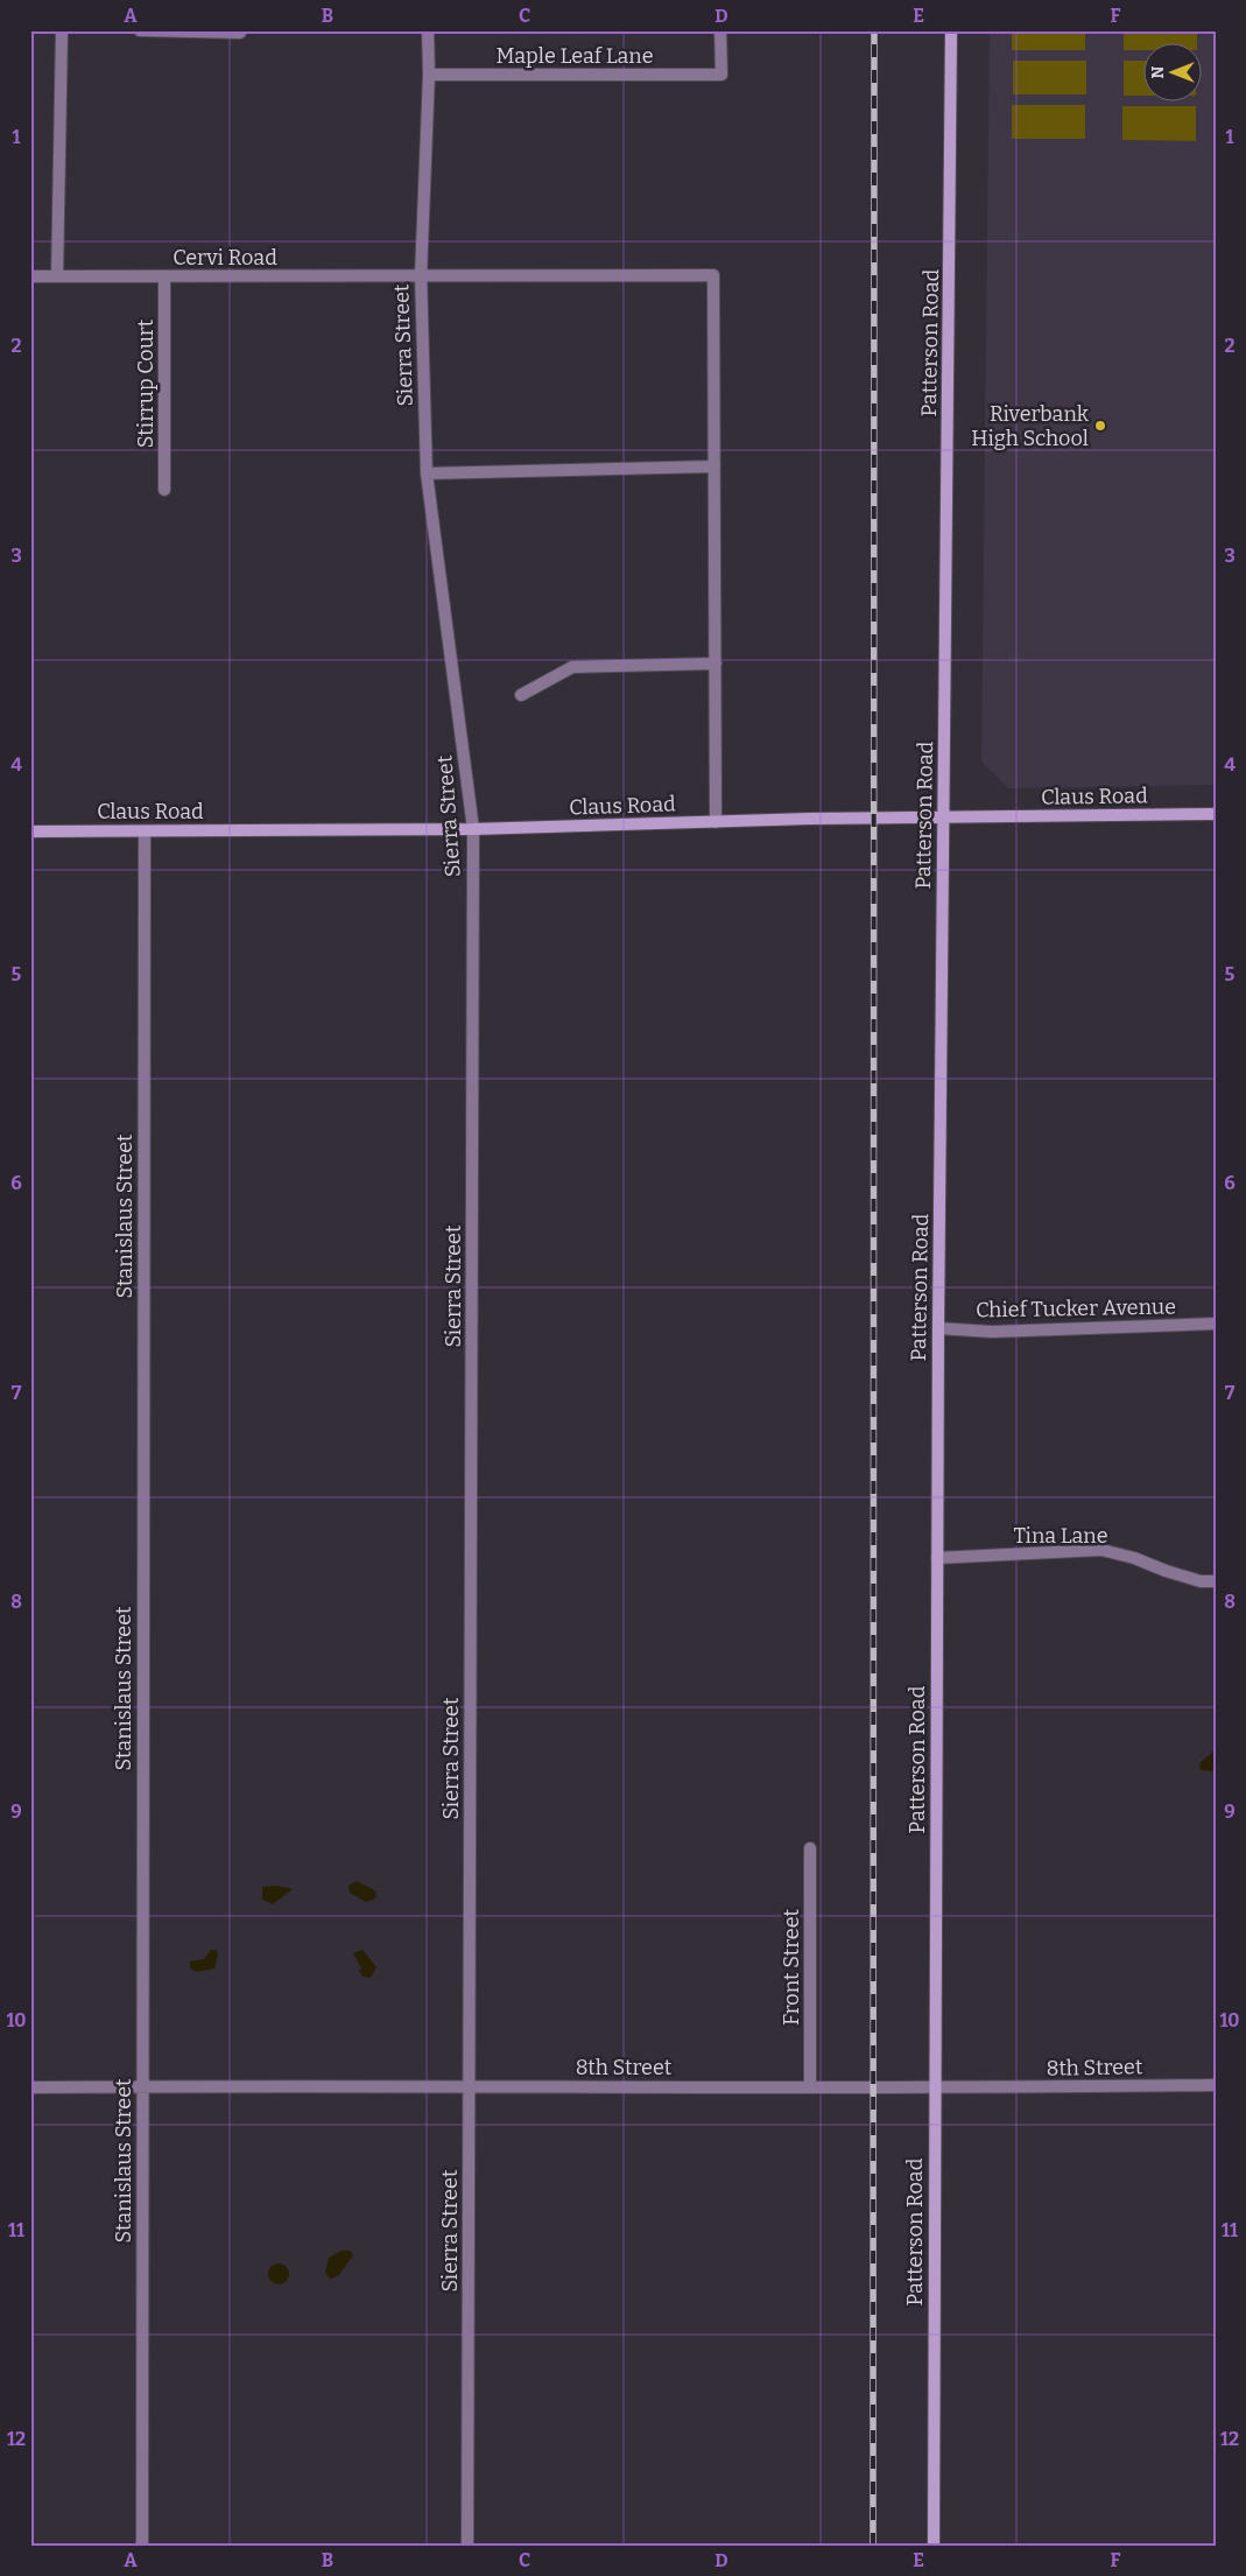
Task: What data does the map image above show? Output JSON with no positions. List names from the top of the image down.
{
  "streets": {
    "main road": ["Patterson Road", "Claus Road"],
    "street": [
      "Maple Leaf Lane",
      "Cervi Road",
      "Sierra Street",
      "Stirrup Court",
      "Stanislaus Street",
      "Chief Tucker Avenue",
      "Tina Lane",
      "Front Street",
      "8th Street"
    ]
  },
  "crossings": [
    ["Maple Leaf Lane", "Sierra Street"],
    ["Cervi Road", "Sierra Street"],
    ["Cervi Road", "Stirrup Court"],
    ["Patterson Road", "Claus Road"],
    ["Patterson Road", "Chief Tucker Avenue"],
    ["Patterson Road", "Tina Lane"],
    ["Patterson Road", "8th Street"],
    ["Sierra Street", "Claus Road"],
    ["Sierra Street", "8th Street"],
    ["Claus Road", "Stanislaus Street"],
    ["Stanislaus Street", "8th Street"],
    ["Front Street", "8th Street"]
  ],
  "places": ["Riverbank High School"],
  "north": "left",
  "grid": {
    "columns": [
      "A",
      "B",
      "C",
      "D",
      "E",
      "F"
    ],
    "rows": [
      "1",
      "2",
      "3",
      "4",
      "5",
      "6",
      "7",
      "8",
      "9",
      "10",
      "11",
      "12"
    ]
  }
}
